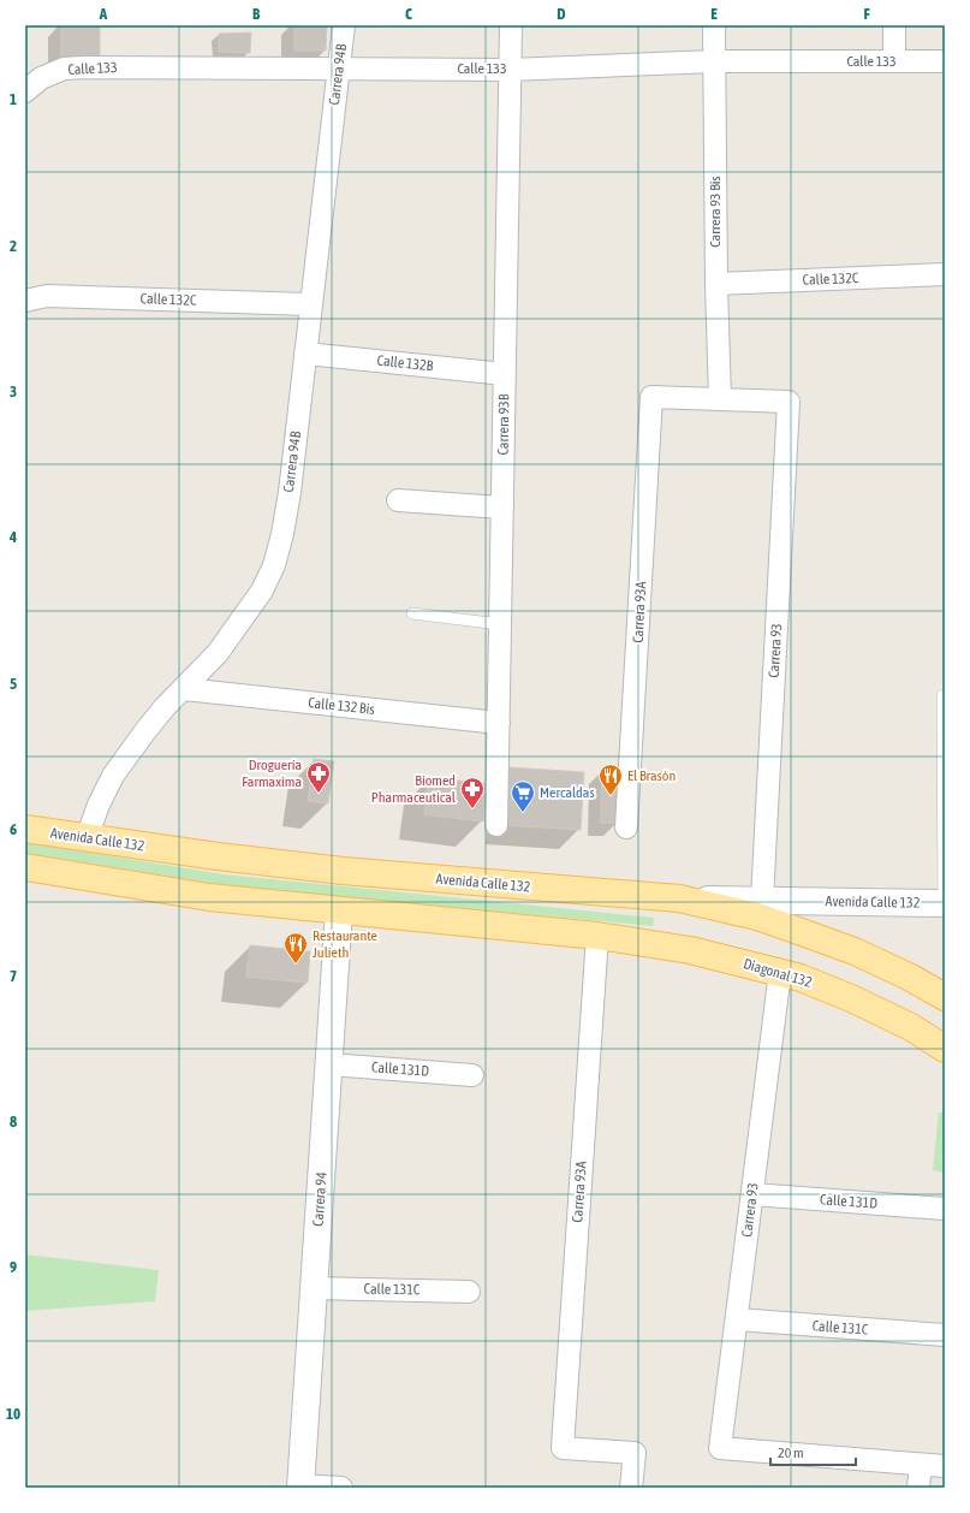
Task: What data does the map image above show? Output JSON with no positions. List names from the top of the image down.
{
  "streets": {
    "main road": ["Avenida Calle 132", "Diagonal 132"],
    "street": [
      "Calle 133",
      "Carrera 94B",
      "Carrera 93 Bis",
      "Calle 132C",
      "Calle 132B",
      "Carrera 93B",
      "Carrera 93A",
      "Carrera 93",
      "Calle 132 Bis",
      "Calle 131D",
      "Carrera 94",
      "Calle 131C"
    ]
  },
  "crossings": [
    ["Calle 133", "Carrera 94B"],
    ["Calle 133", "Carrera 93 Bis"],
    ["Calle 133", "Carrera 93B"],
    ["Carrera 94B", "Calle 132C"],
    ["Carrera 94B", "Calle 132B"],
    ["Carrera 94B", "Calle 132 Bis"],
    ["Carrera 94B", "Avenida Calle 132"],
    ["Carrera 93 Bis", "Calle 132C"],
    ["Carrera 93 Bis", "Carrera 93A"],
    ["Carrera 93 Bis", "Carrera 93"],
    ["Calle 132B", "Carrera 93B"],
    ["Carrera 93B", "Calle 132 Bis"],
    ["Carrera 93A", "Carrera 93"],
    ["Carrera 93A", "Diagonal 132"],
    ["Carrera 93", "Avenida Calle 132"],
    ["Carrera 93", "Diagonal 132"],
    ["Carrera 93", "Calle 131D"],
    ["Carrera 93", "Calle 131C"],
    ["Calle 131D", "Carrera 94"],
    ["Carrera 94", "Calle 131C"]
  ],
  "places": {
    "pharmacy": ["Droguería Farmaxima", "Biomed Pharmaceutical"],
    "restaurant": ["El Brasón", "Restaurante Julieth"],
    "supermarket": ["Mercaldas"]
  },
  "scale_bar": "20 m",
  "grid": {
    "columns": [
      "A",
      "B",
      "C",
      "D",
      "E",
      "F"
    ],
    "rows": [
      "1",
      "2",
      "3",
      "4",
      "5",
      "6",
      "7",
      "8",
      "9",
      "10"
    ]
  }
}
